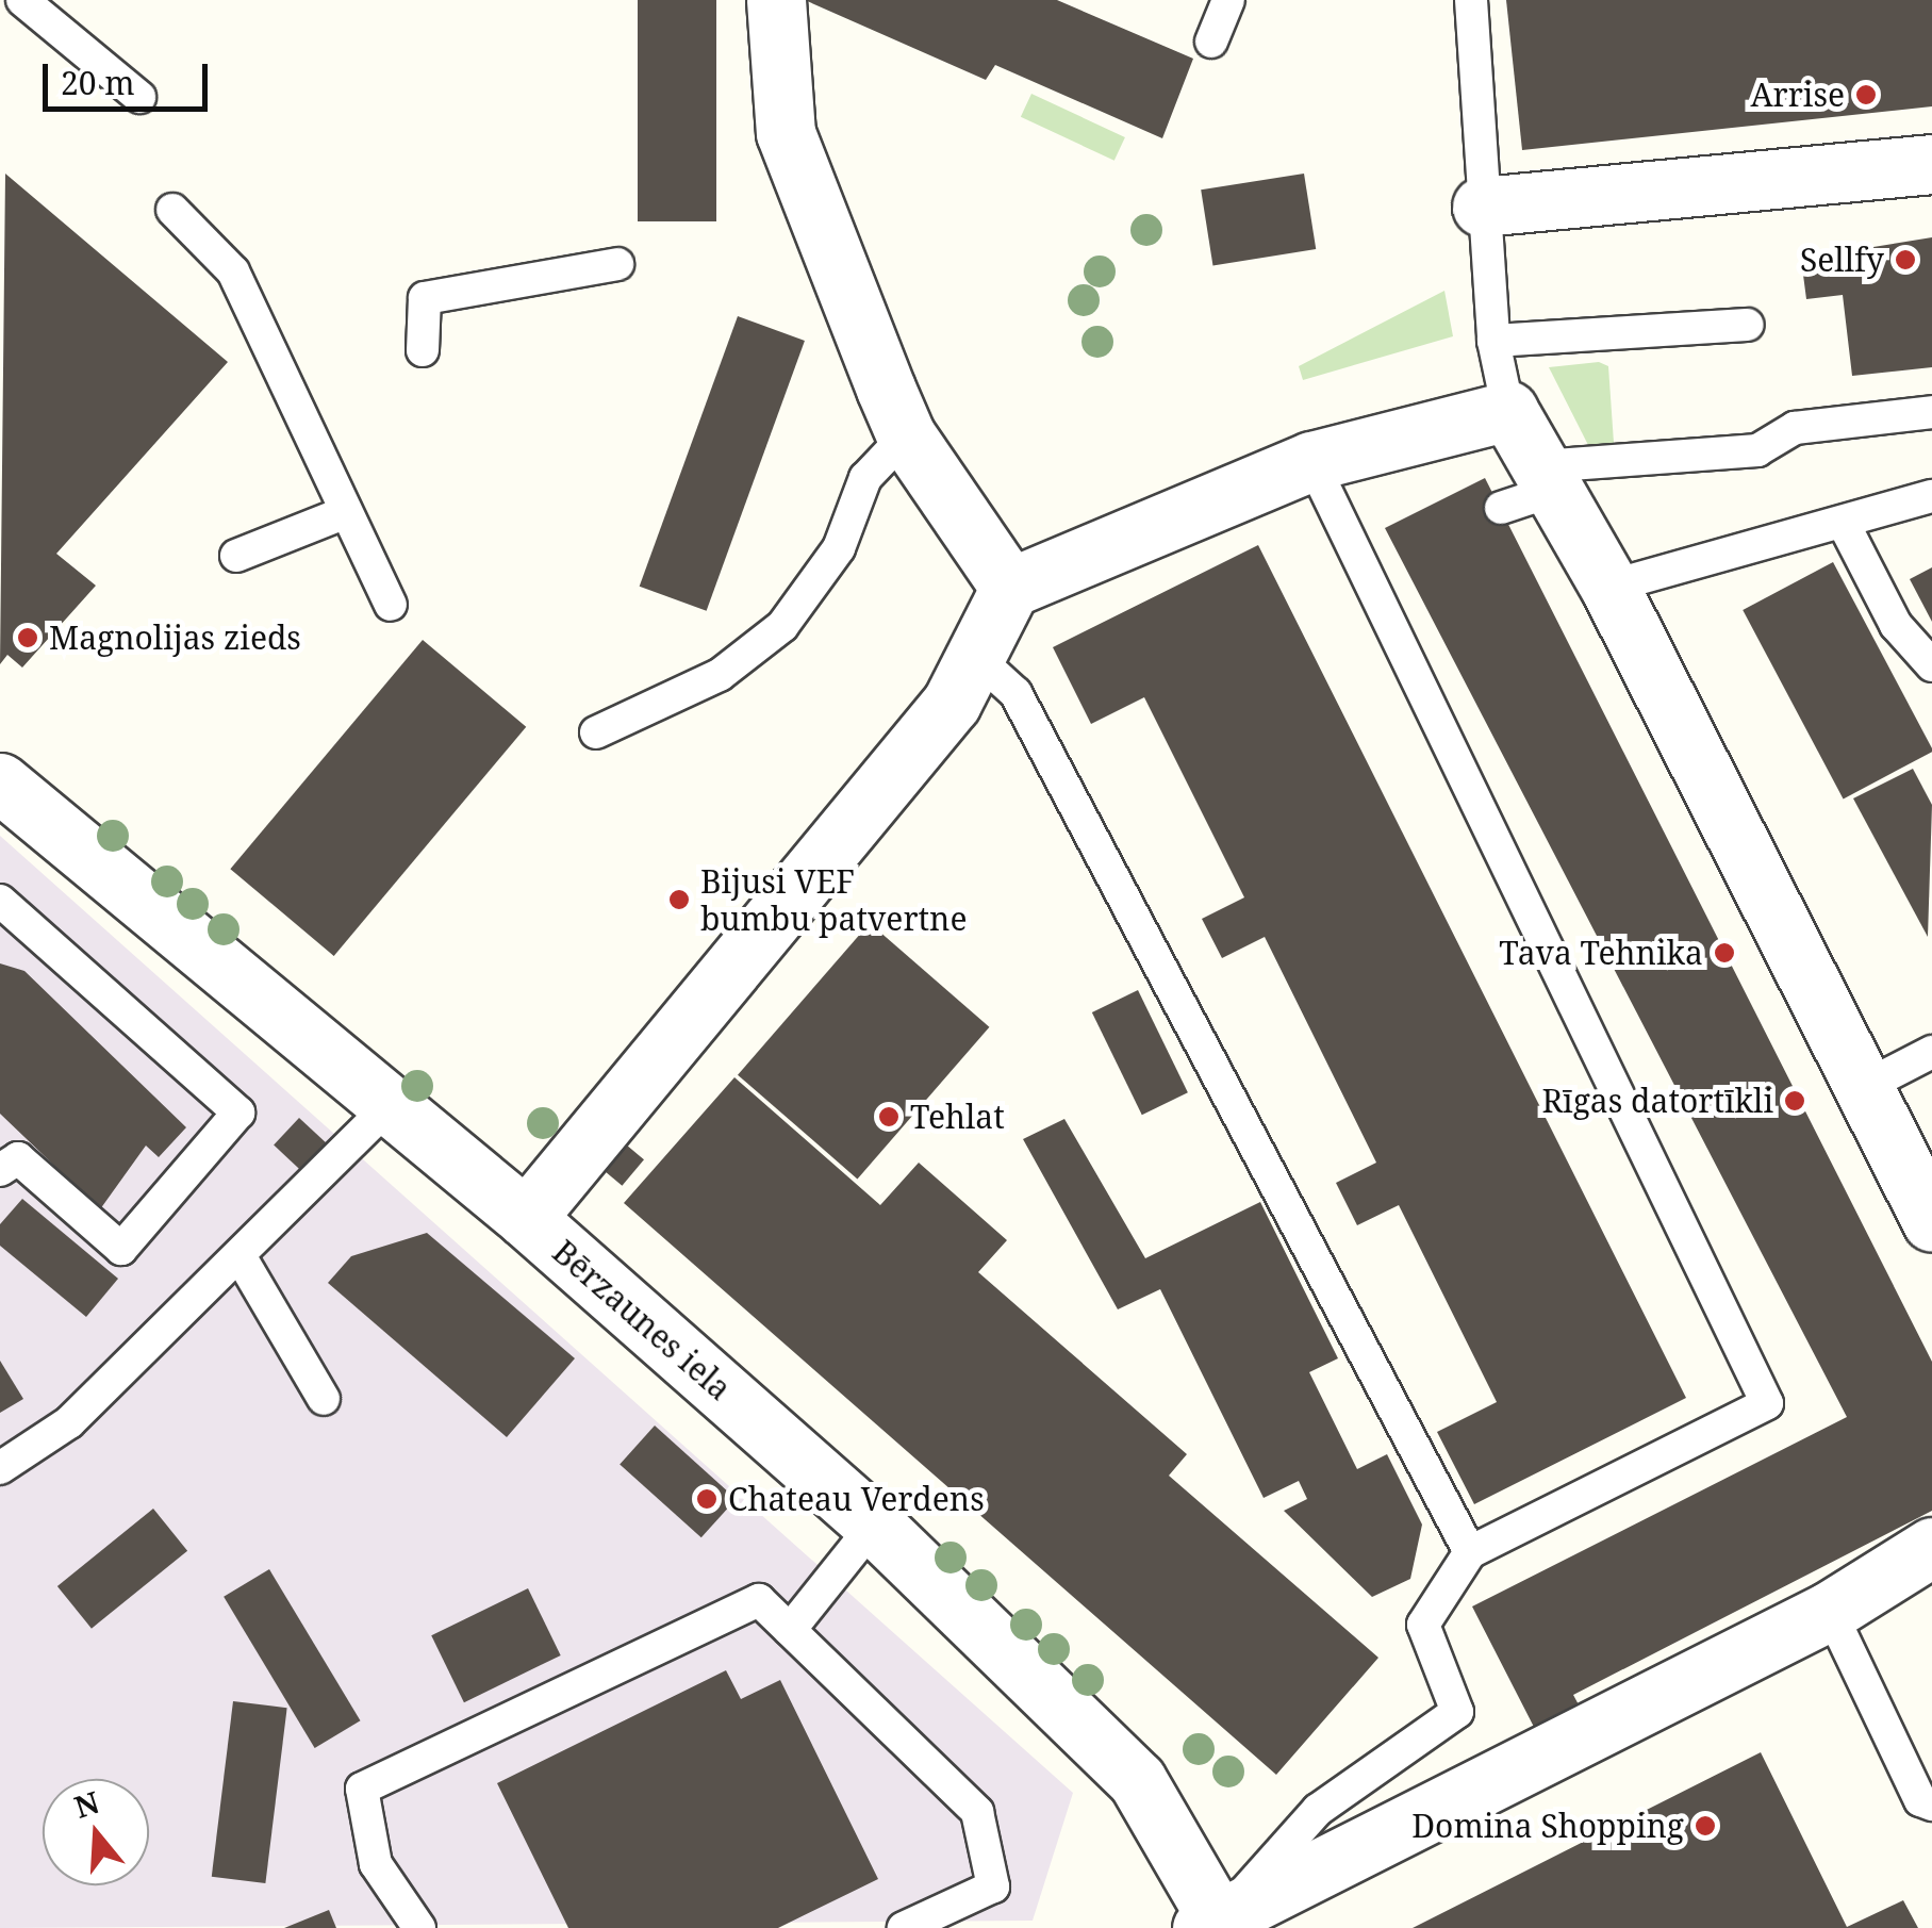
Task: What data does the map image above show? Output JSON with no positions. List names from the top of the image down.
{
  "streets": {
    "street": ["Bērzaunes iela"]
  },
  "places": [
    "Arrise",
    "Sellfy",
    "Magnolijas zieds",
    "Bijusi VEF bumbu patvertne",
    "Tava Tehnika",
    "Rīgas datortīkli",
    "Tehlat",
    "Chateau Verdens",
    "Domina Shopping"
  ],
  "scale_bar": "20 m",
  "north": "top"
}
